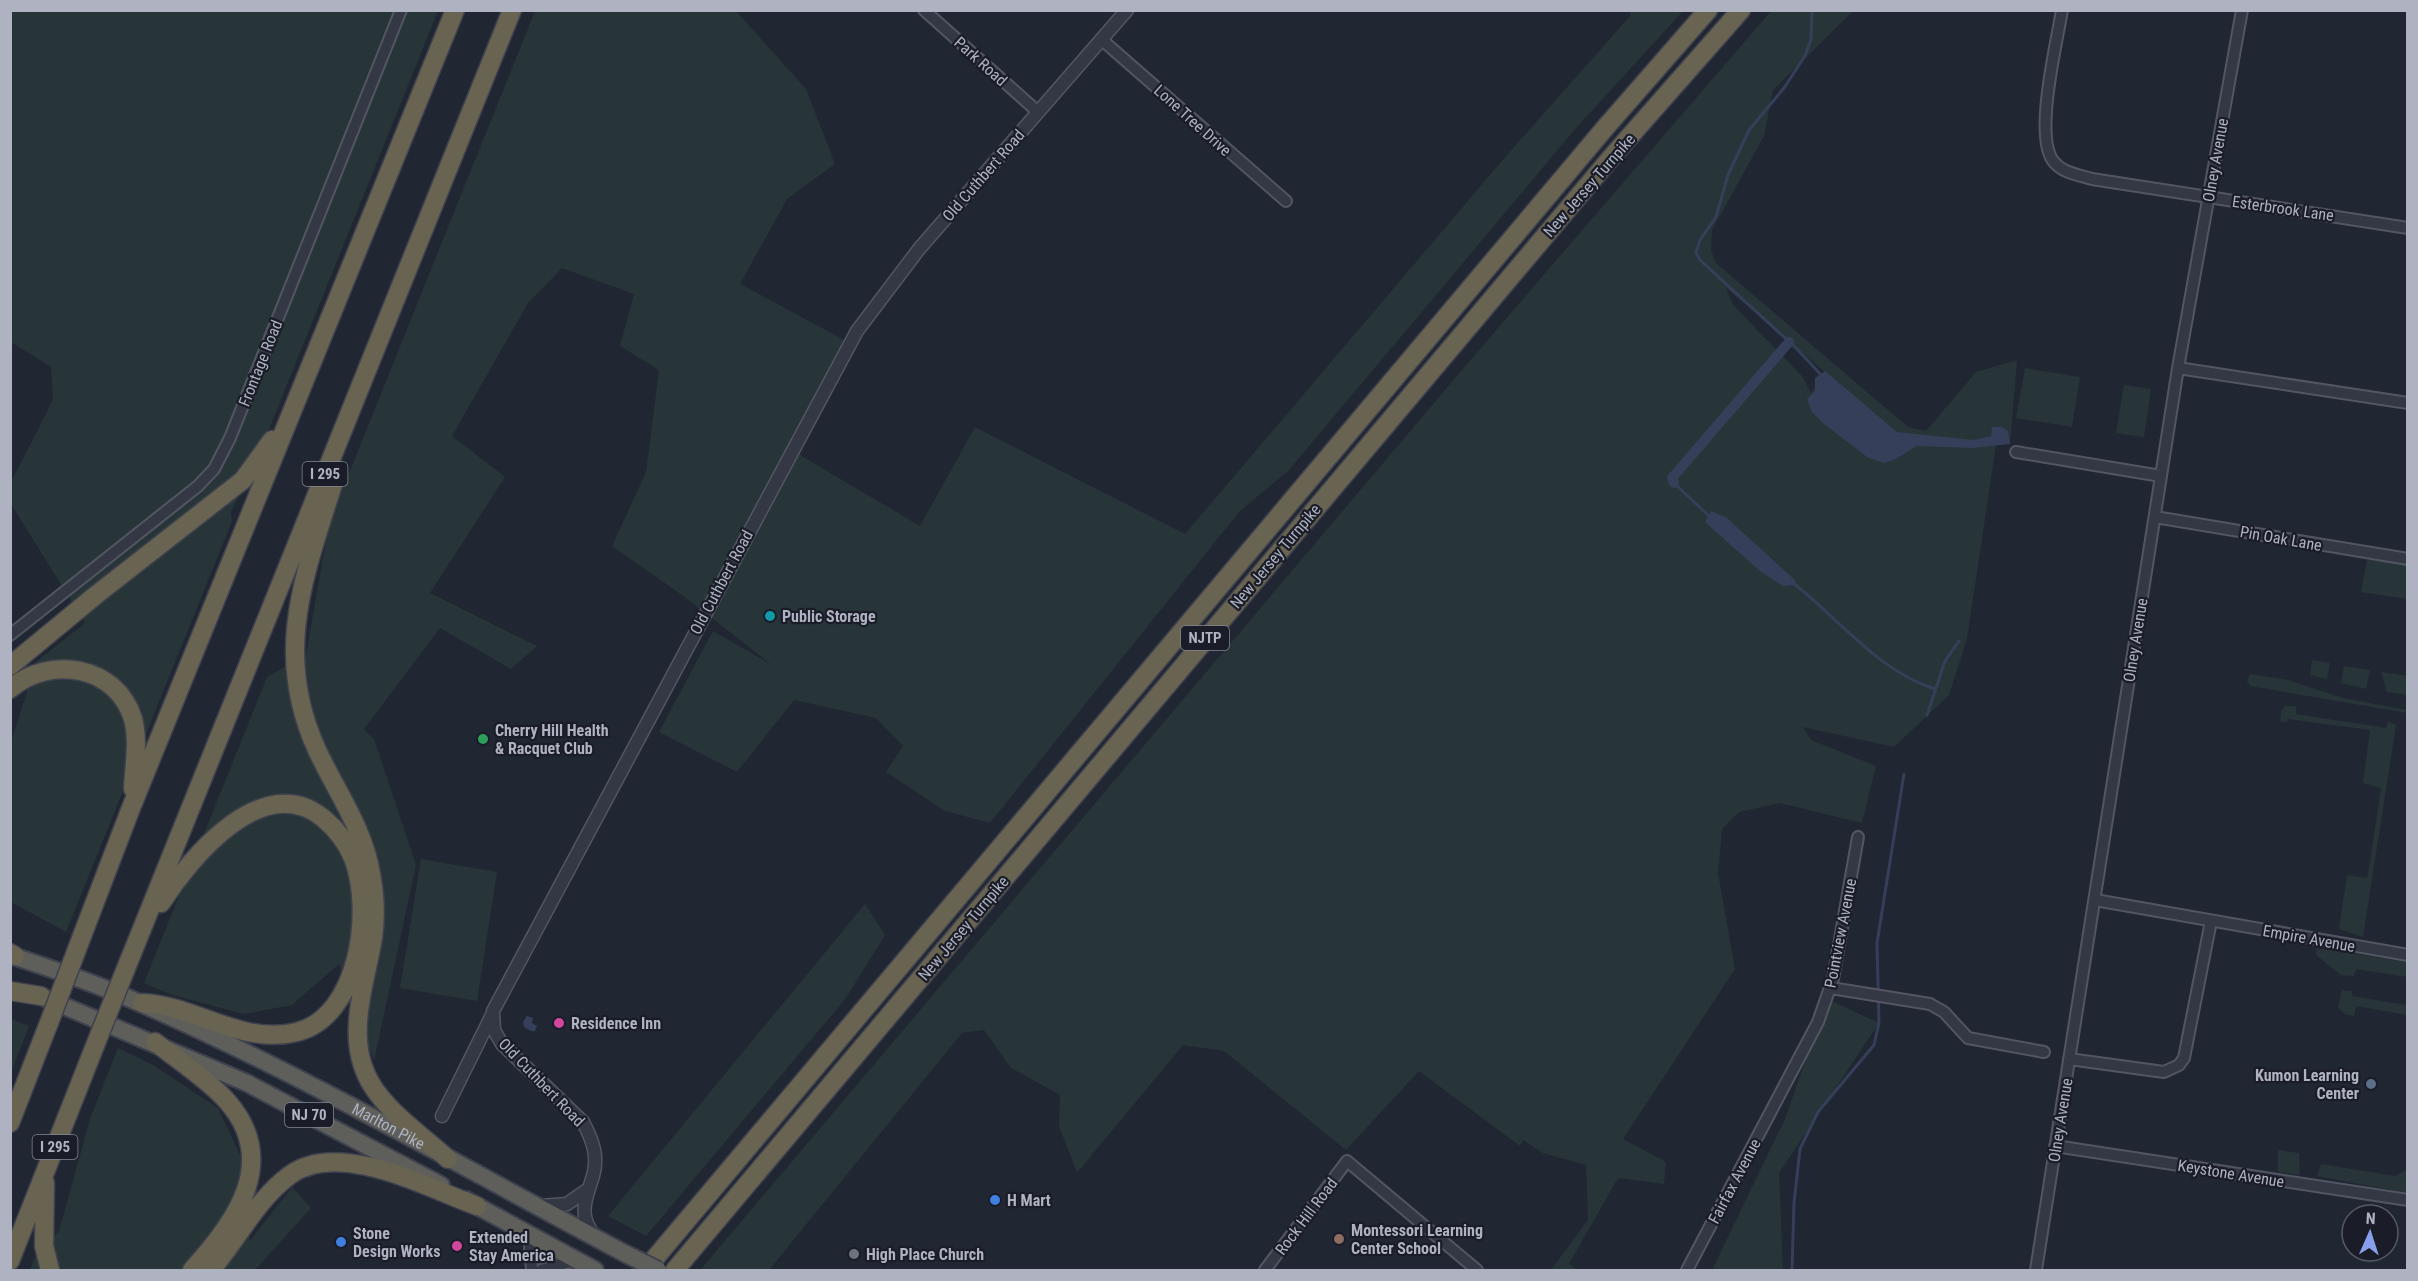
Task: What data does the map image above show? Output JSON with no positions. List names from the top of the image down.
{
  "streets": {
    "highway": [
      "New Jersey Turnpike",
      "I 295",
      "NJTP",
      "NJ 70",
      "Marlton Pike"
    ],
    "street": [
      "Park Road",
      "Lone Tree Drive",
      "Olney Avenue",
      "Old Cuthbert Road",
      "Esterbrook Lane",
      "Frontage Road",
      "Pin Oak Lane",
      "Pointview Avenue",
      "Empire Avenue",
      "Keystone Avenue",
      "Fairfax Avenue",
      "Rock Hill Road"
    ]
  },
  "crossings": [
    ["Park Road", "Old Cuthbert Road"],
    ["Lone Tree Drive", "Old Cuthbert Road"],
    ["Olney Avenue", "Esterbrook Lane"],
    ["Olney Avenue", "Pin Oak Lane"],
    ["Olney Avenue", "Empire Avenue"],
    ["Olney Avenue", "Keystone Avenue"],
    ["Old Cuthbert Road", "Marlton Pike"],
    ["Pointview Avenue", "Fairfax Avenue"]
  ],
  "places": [
    "Public Storage",
    "Cherry Hill Health & Racquet Club",
    "Residence Inn",
    "Kumon Learning Center",
    "H Mart",
    "Montessori Learning Center School",
    "Stone Design Works",
    "Extended Stay America",
    "High Place Church"
  ],
  "north": "top"
}
